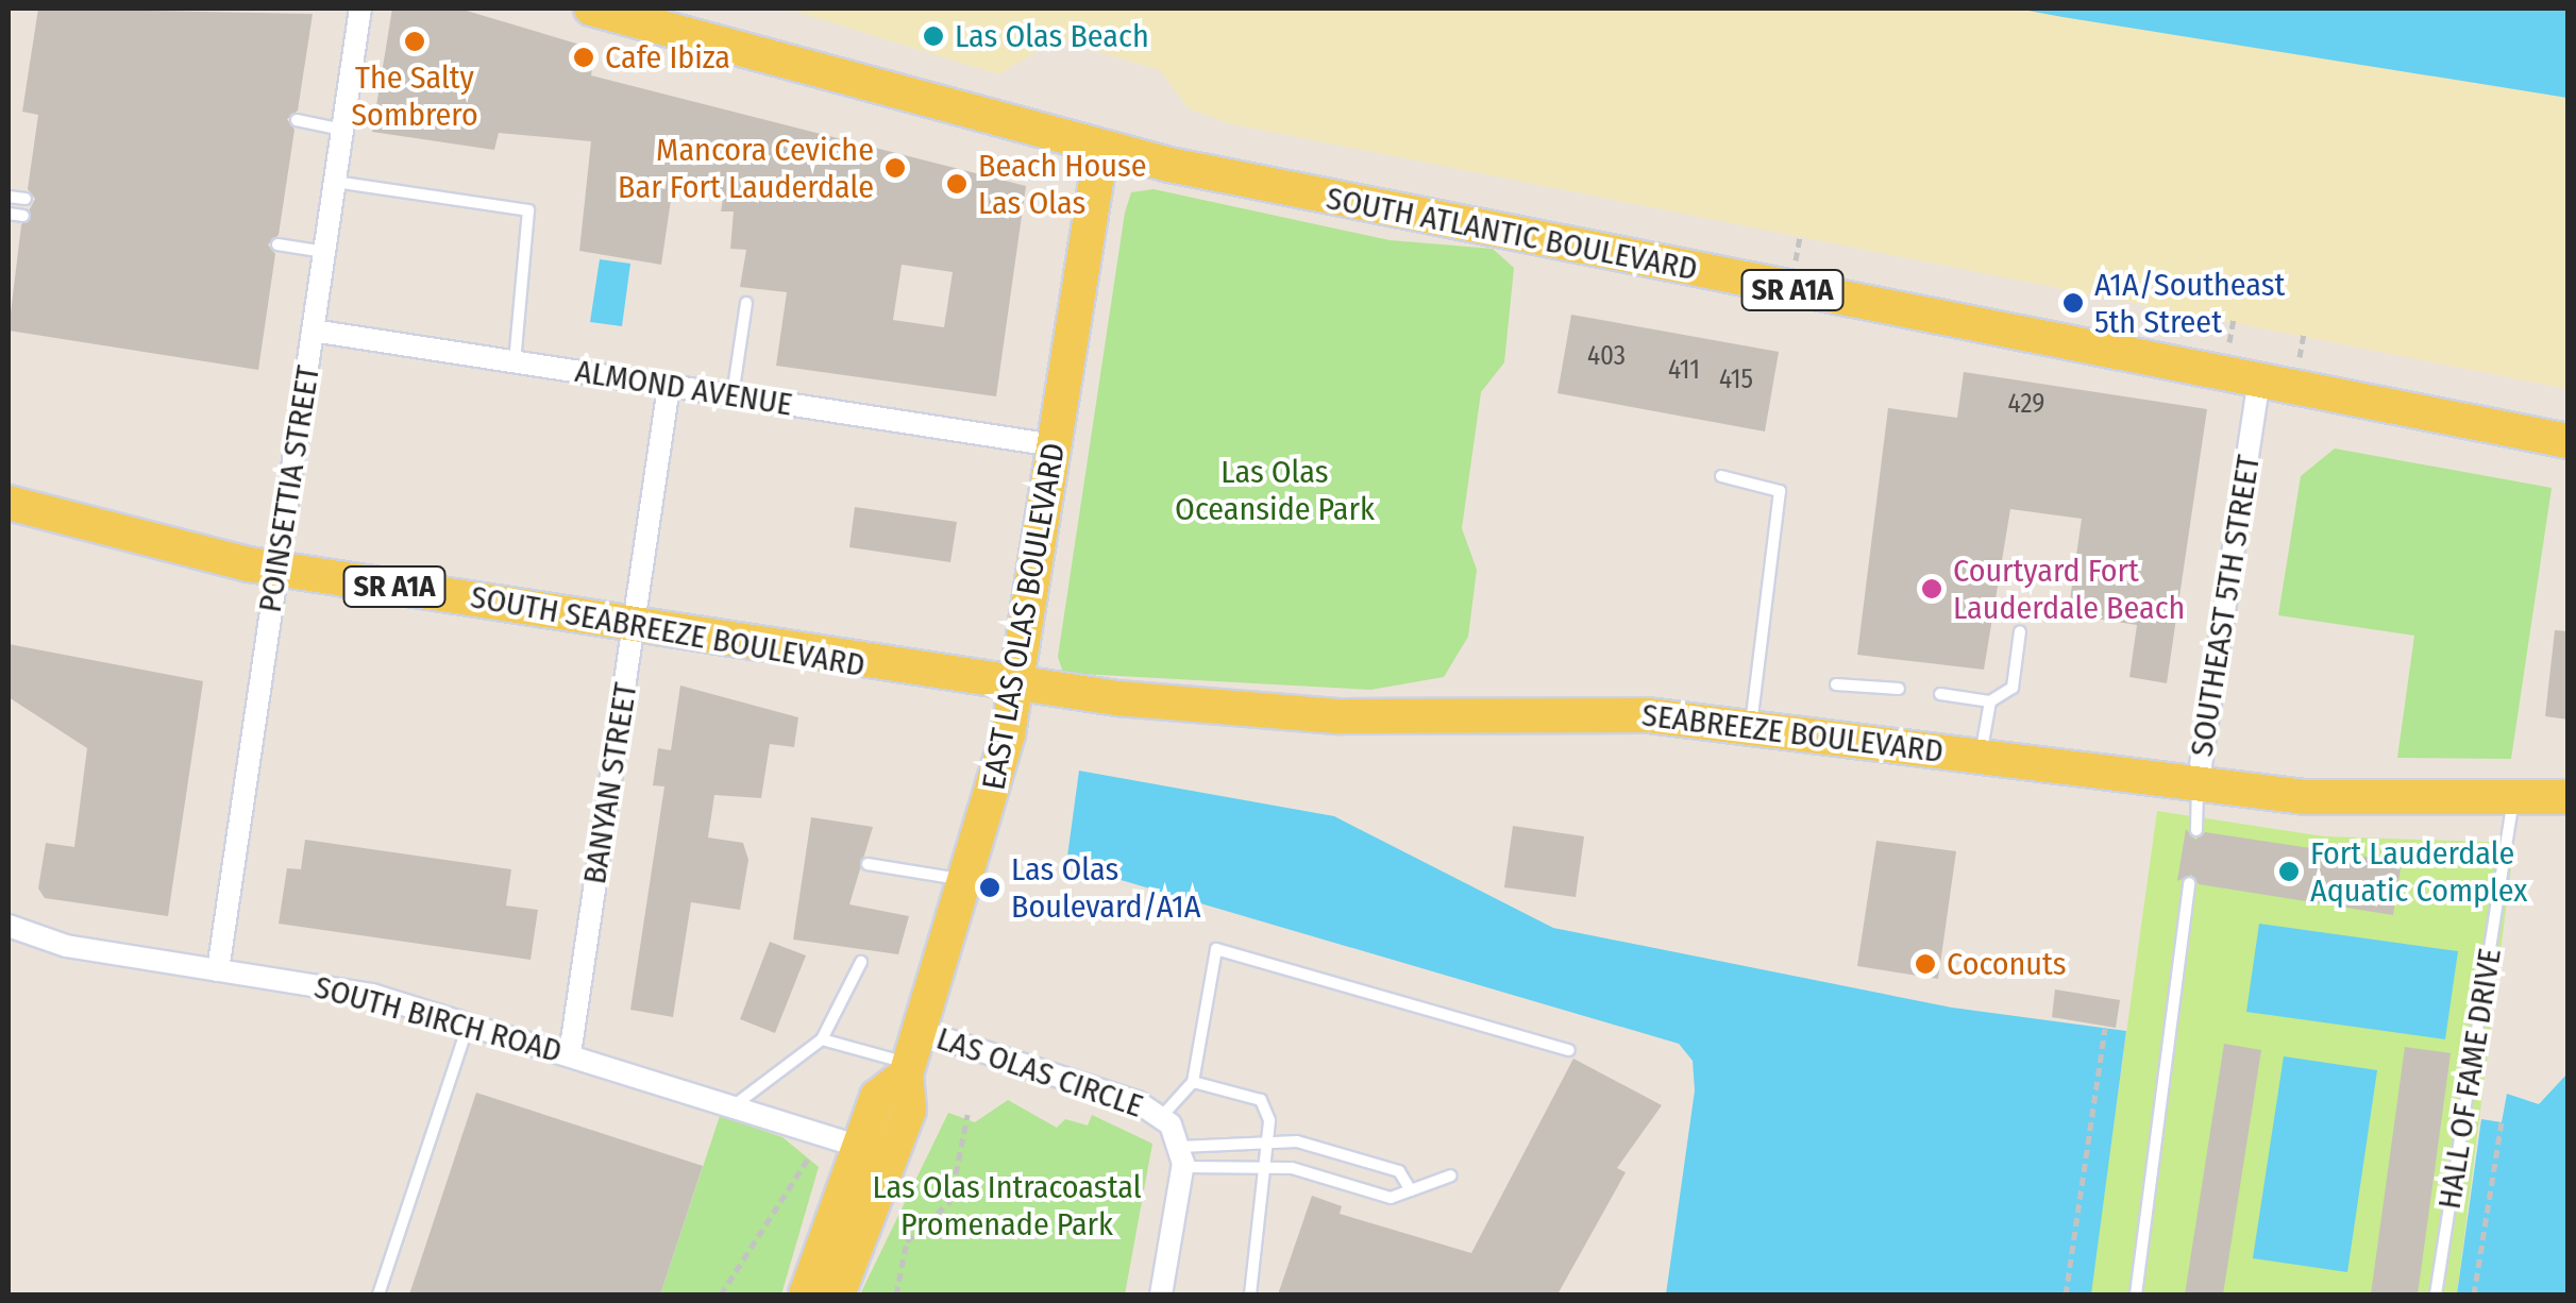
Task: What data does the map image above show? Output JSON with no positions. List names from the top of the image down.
{
  "streets": {
    "main road": [
      "SOUTH ATLANTIC BOULEVARD",
      "SR A1A",
      "EAST LAS OLAS BOULEVARD",
      "SOUTH SEABREEZE BOULEVARD",
      "SEABREEZE BOULEVARD"
    ],
    "street": [
      "ALMOND AVENUE",
      "POINSETTIA STREET",
      "SOUTHEAST 5TH STREET",
      "BANYAN STREET",
      "SOUTH BIRCH ROAD",
      "LAS OLAS CIRCLE"
    ],
    "lane": ["HALL OF FAME DRIVE"]
  },
  "crossings": [
    ["SOUTH ATLANTIC BOULEVARD", "SOUTHEAST 5TH STREET"],
    ["SOUTH ATLANTIC BOULEVARD", "EAST LAS OLAS BOULEVARD"],
    ["ALMOND AVENUE", "POINSETTIA STREET"],
    ["ALMOND AVENUE", "EAST LAS OLAS BOULEVARD"],
    ["ALMOND AVENUE", "BANYAN STREET"],
    ["POINSETTIA STREET", "SOUTH SEABREEZE BOULEVARD"],
    ["POINSETTIA STREET", "SOUTH BIRCH ROAD"],
    ["SOUTHEAST 5TH STREET", "SEABREEZE BOULEVARD"],
    ["EAST LAS OLAS BOULEVARD", "SOUTH SEABREEZE BOULEVARD"],
    ["EAST LAS OLAS BOULEVARD", "SEABREEZE BOULEVARD"],
    ["EAST LAS OLAS BOULEVARD", "SOUTH BIRCH ROAD"],
    ["EAST LAS OLAS BOULEVARD", "LAS OLAS CIRCLE"],
    ["SOUTH SEABREEZE BOULEVARD", "SEABREEZE BOULEVARD"],
    ["SOUTH SEABREEZE BOULEVARD", "BANYAN STREET"],
    ["SEABREEZE BOULEVARD", "HALL OF FAME DRIVE"],
    ["BANYAN STREET", "SOUTH BIRCH ROAD"]
  ],
  "parks": ["Las Olas Oceanside Park", "Las Olas Intracoastal Promenade Park"],
  "places": [
    "Las Olas Beach",
    "The Salty Sombrero",
    "Cafe Ibiza",
    "Mancora Ceviche Bar Fort Lauderdale",
    "Beach House Las Olas",
    "A1A/Southeast 5th Street",
    "Courtyard Fort Lauderdale Beach",
    "Fort Lauderdale Aquatic Complex",
    "Las Olas Boulevard/A1A",
    "Coconuts"
  ],
  "house_numbers": [
    "403",
    "411",
    "415",
    "429"
  ]
}
